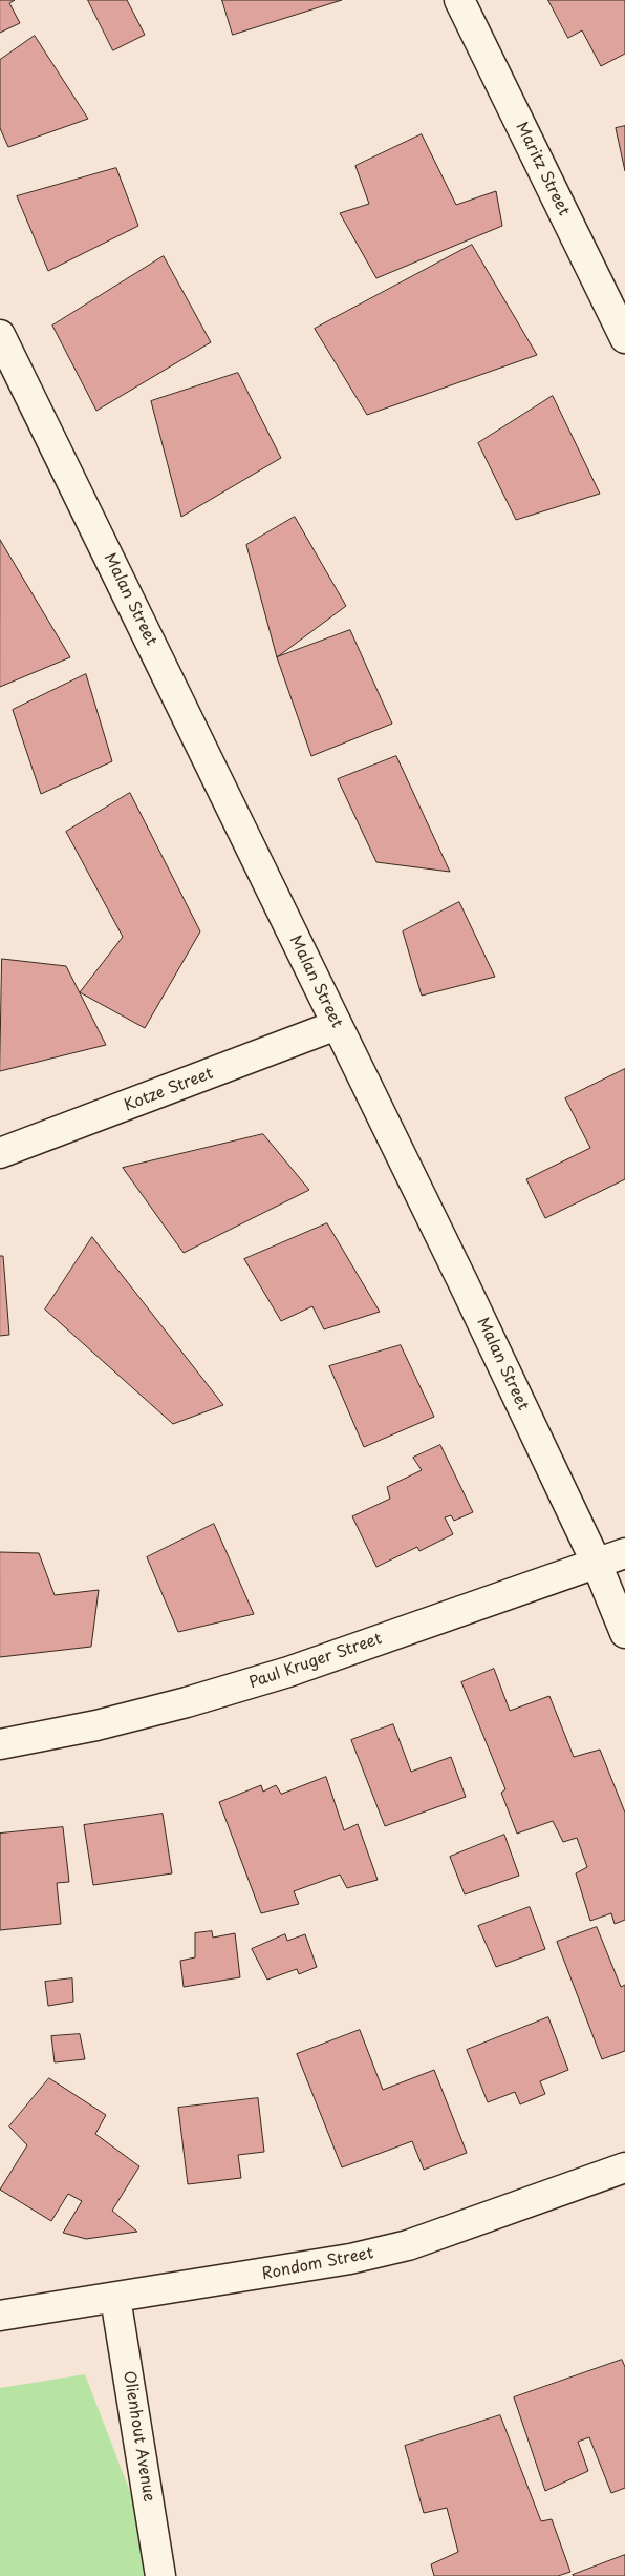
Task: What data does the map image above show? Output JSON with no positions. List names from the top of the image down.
{
  "streets": {
    "street": [
      "Maritz Street",
      "Malan Street",
      "Kotze Street",
      "Paul Kruger Street",
      "Rondom Street",
      "Olienhout Avenue"
    ]
  },
  "crossings": [
    ["Malan Street", "Kotze Street"],
    ["Malan Street", "Paul Kruger Street"],
    ["Rondom Street", "Olienhout Avenue"]
  ]
}
